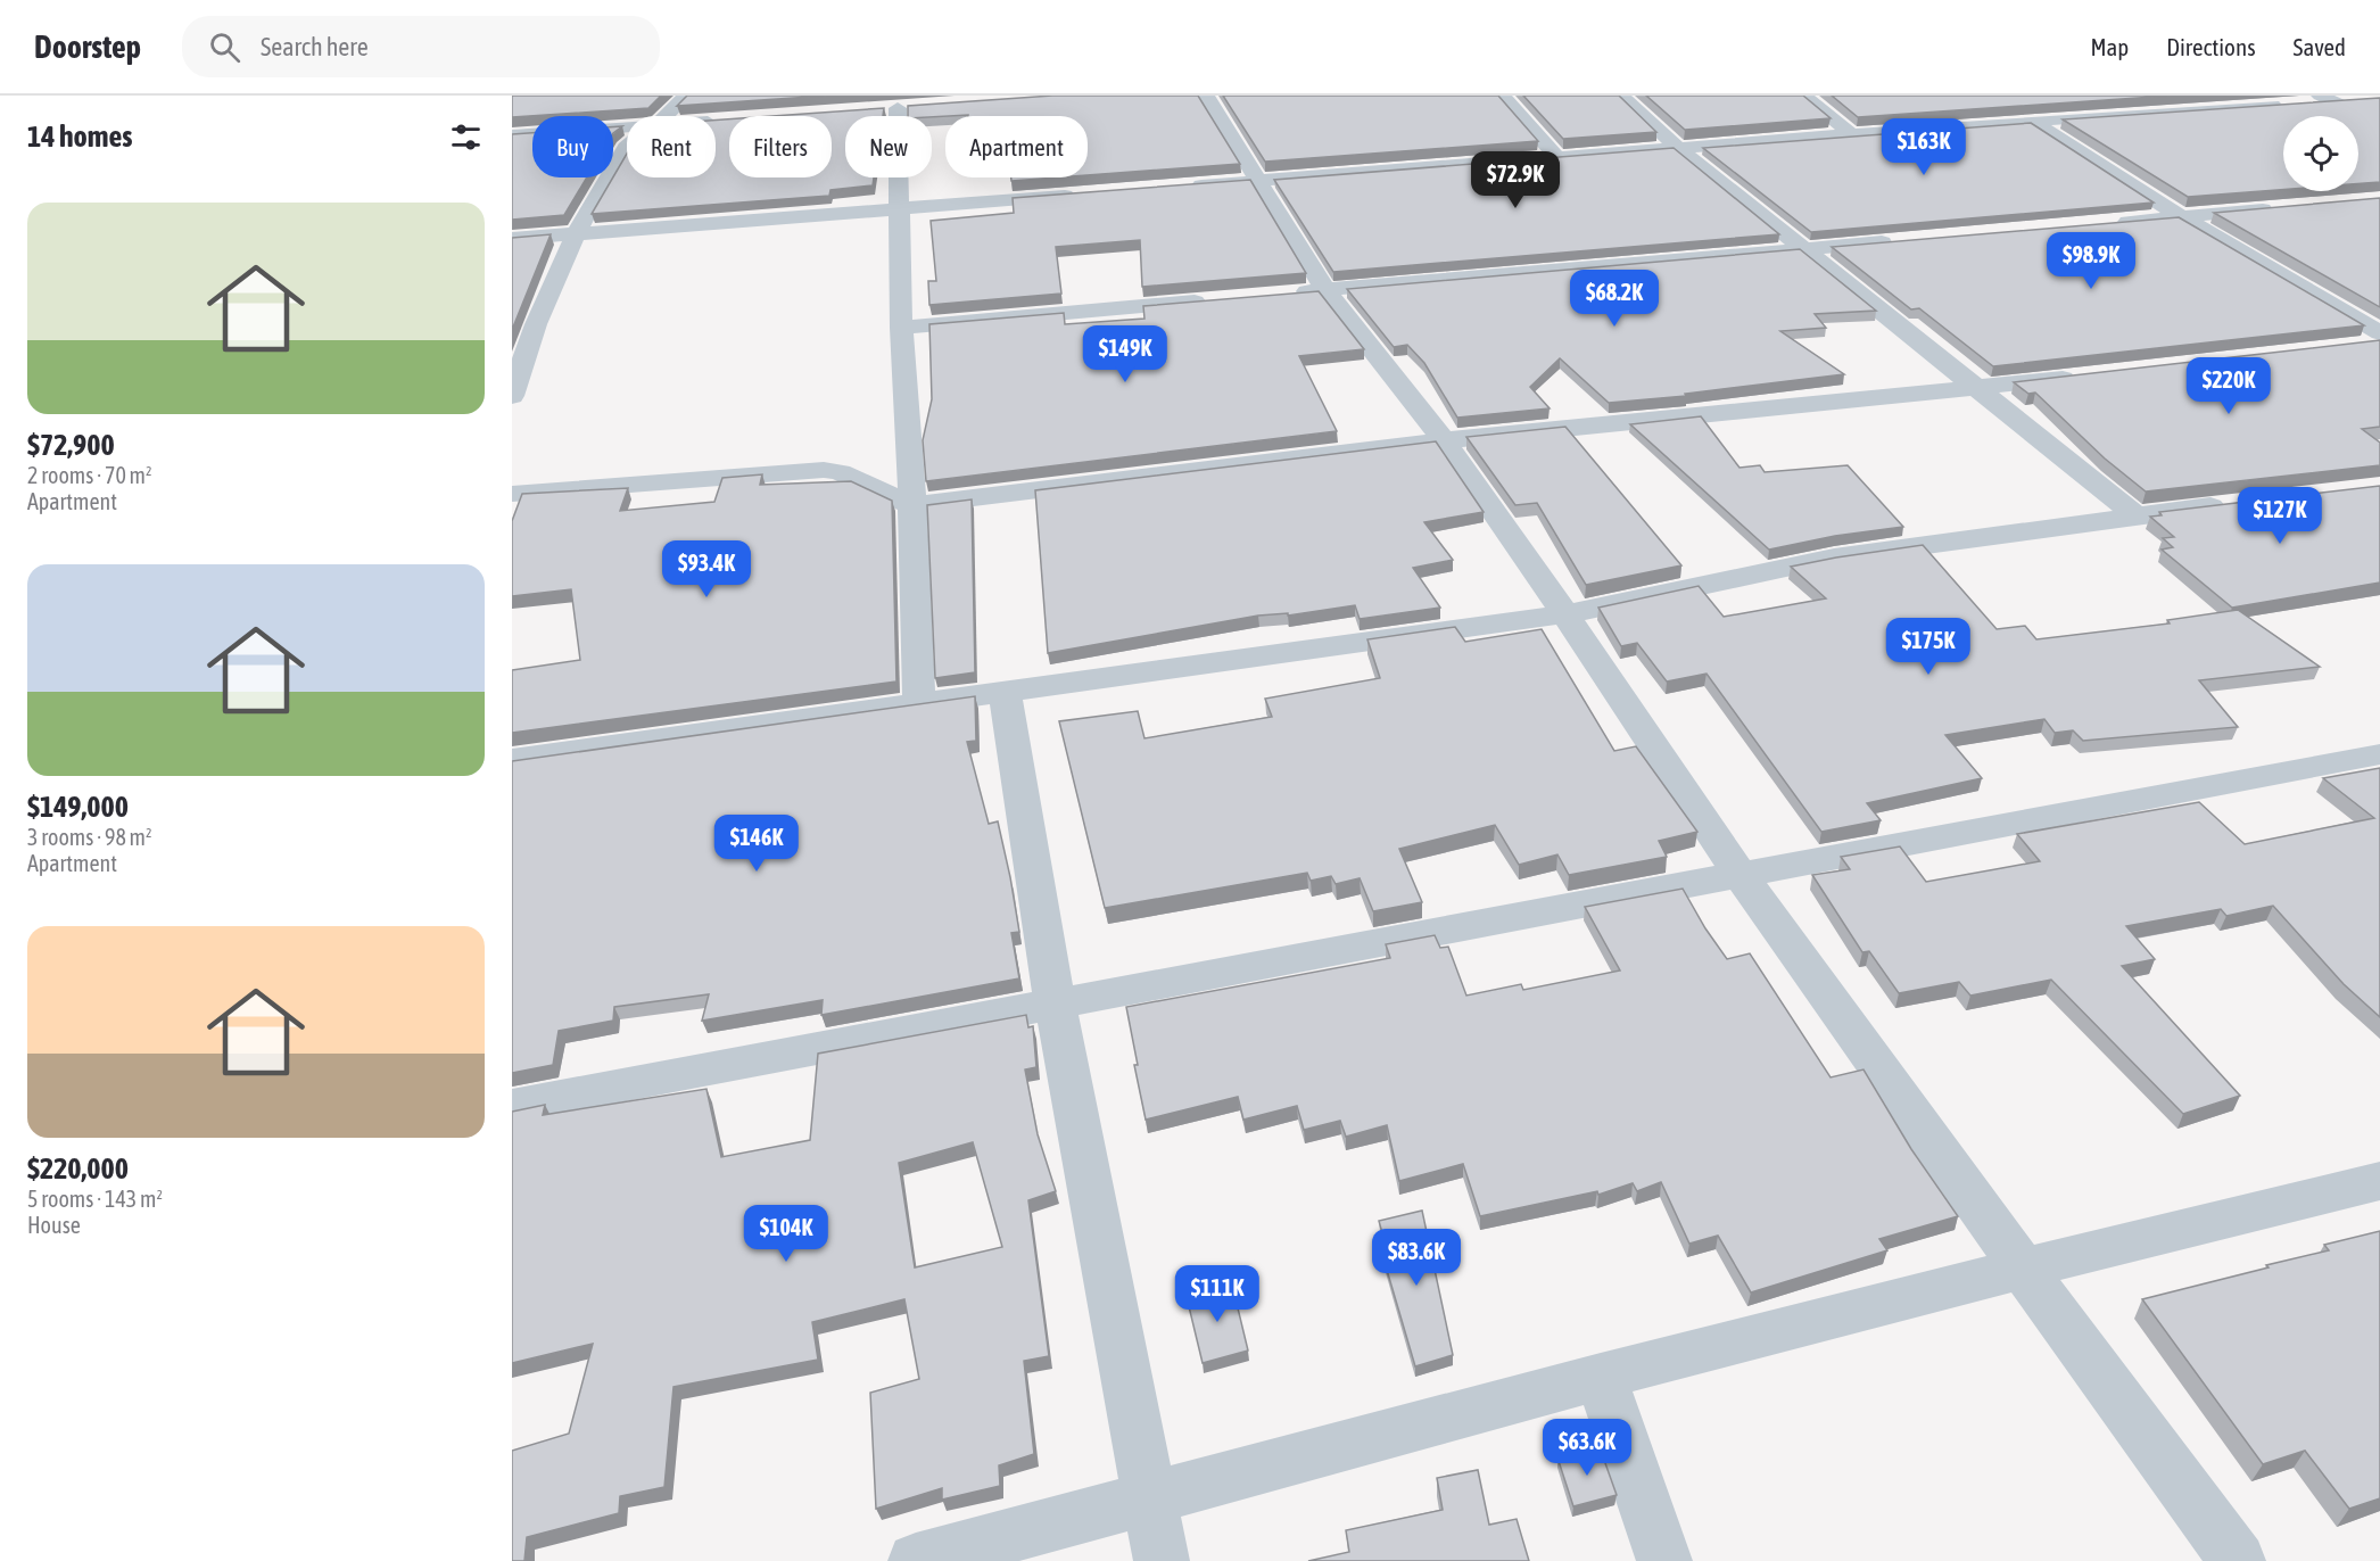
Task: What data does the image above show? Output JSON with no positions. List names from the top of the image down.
{
  "page": {
    "header": "Doorstep",
    "search": "Search here",
    "nav": ["Map", "Directions", "Saved"],
    "heading": "14 homes",
    "chip": [
      "Buy",
      "Rent",
      "Filters",
      "New",
      "Apartment"
    ],
    "price": [
      "$163K",
      "$72.9K",
      "$98.9K",
      "$68.2K",
      "$149K",
      "$220K",
      "$127K",
      "$93.4K",
      "$175K",
      "$146K",
      "$104K",
      "$83.6K",
      "$111K",
      "$63.6K"
    ],
    "list": [
      {
        "name": "$72,900",
        "note": "2 rooms · 70 m² · Apartment"
      },
      {
        "name": "$149,000",
        "note": "3 rooms · 98 m² · Apartment"
      },
      {
        "name": "$220,000",
        "note": "5 rooms · 143 m² · House"
      }
    ]
  }
}
